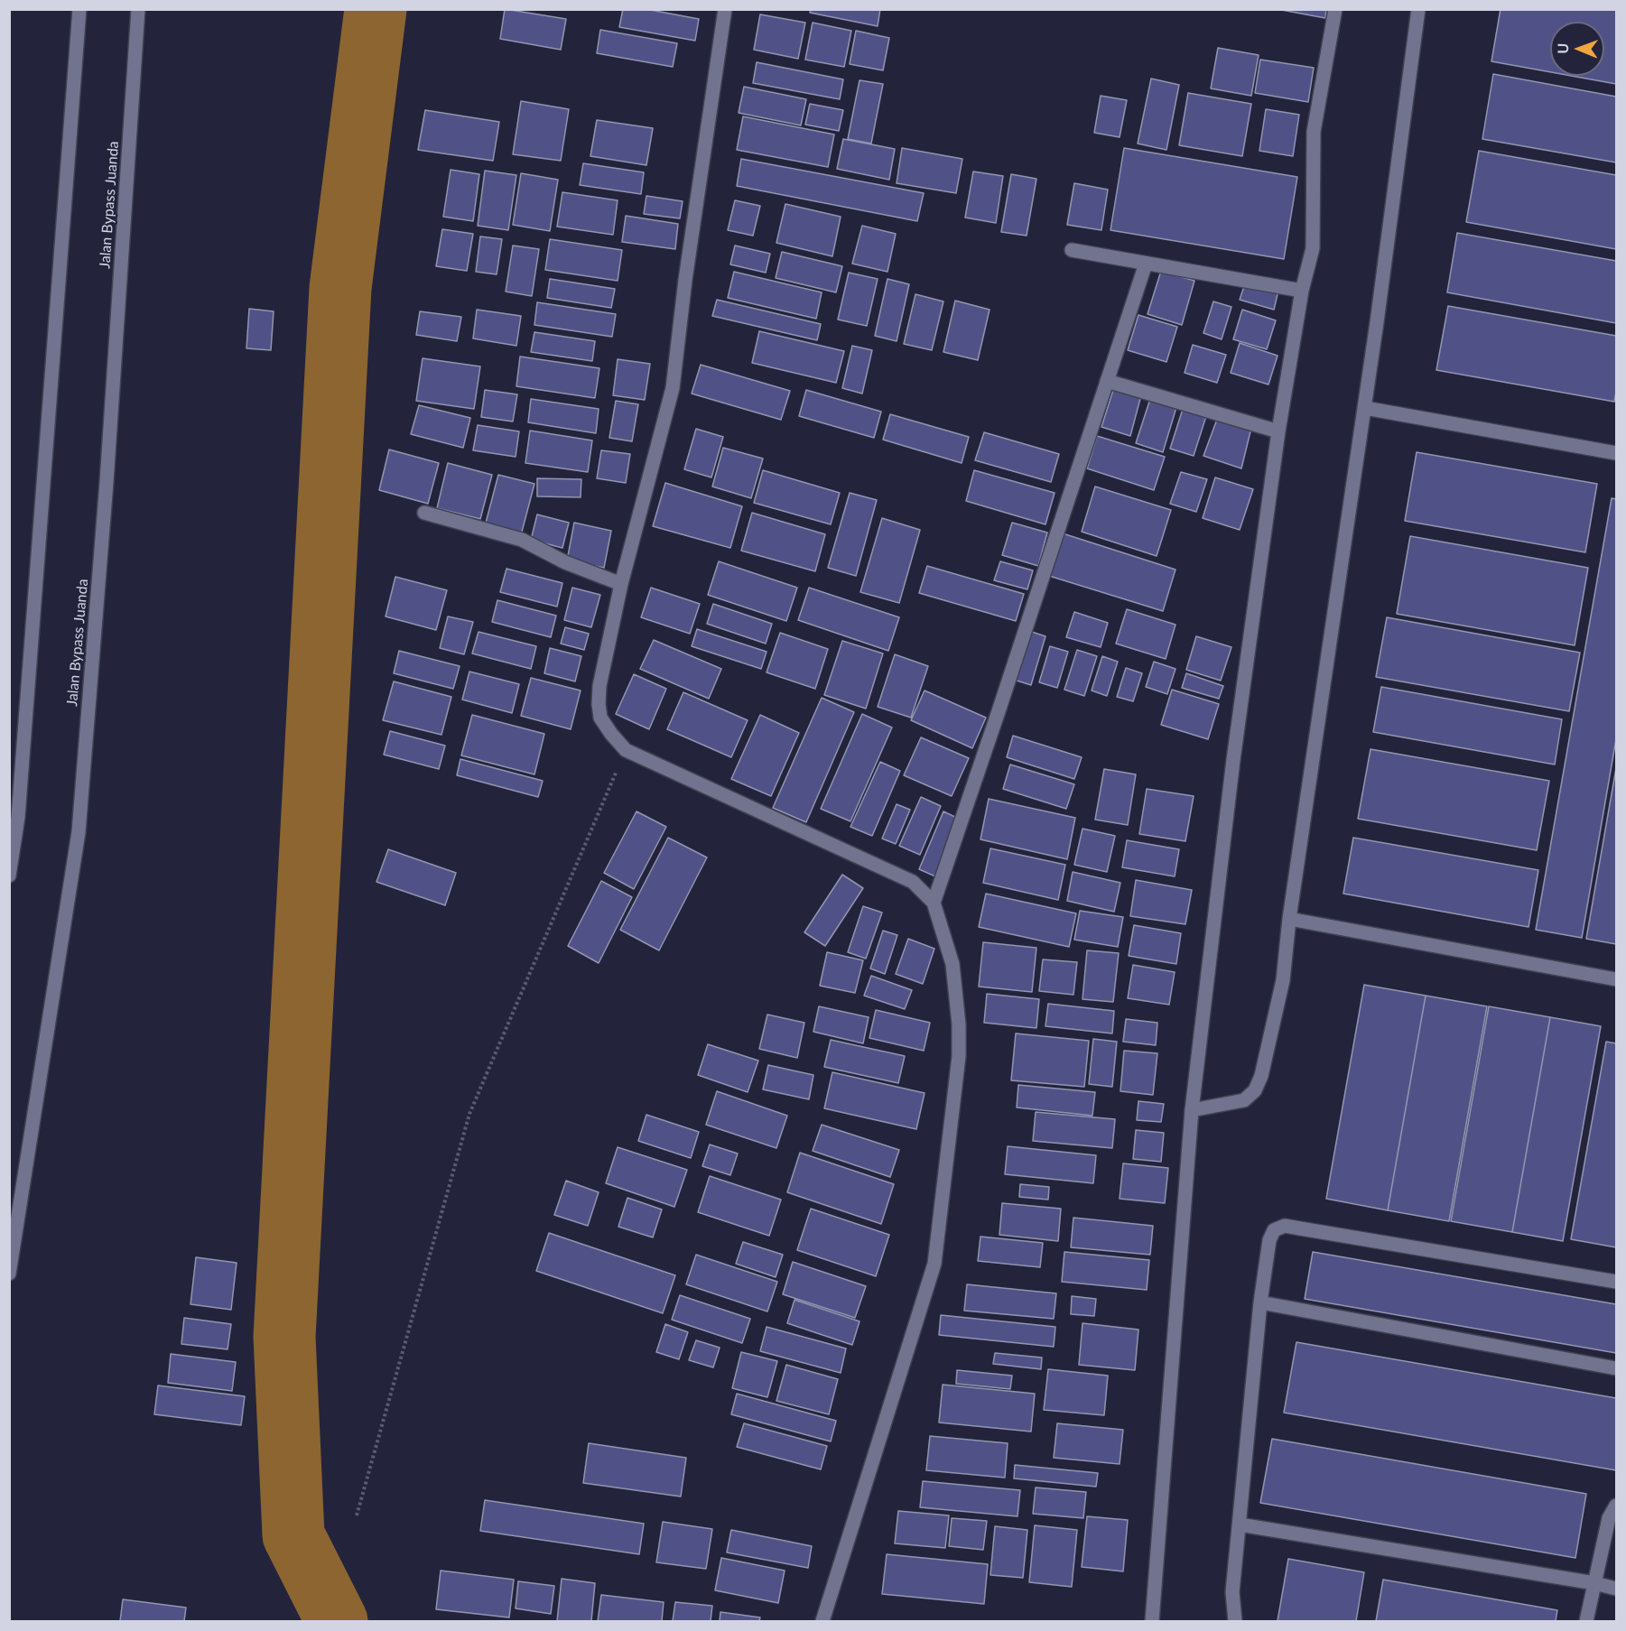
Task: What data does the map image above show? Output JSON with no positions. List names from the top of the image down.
{
  "streets": {
    "street": ["Jalan Bypass Juanda"]
  },
  "north": "left"
}
